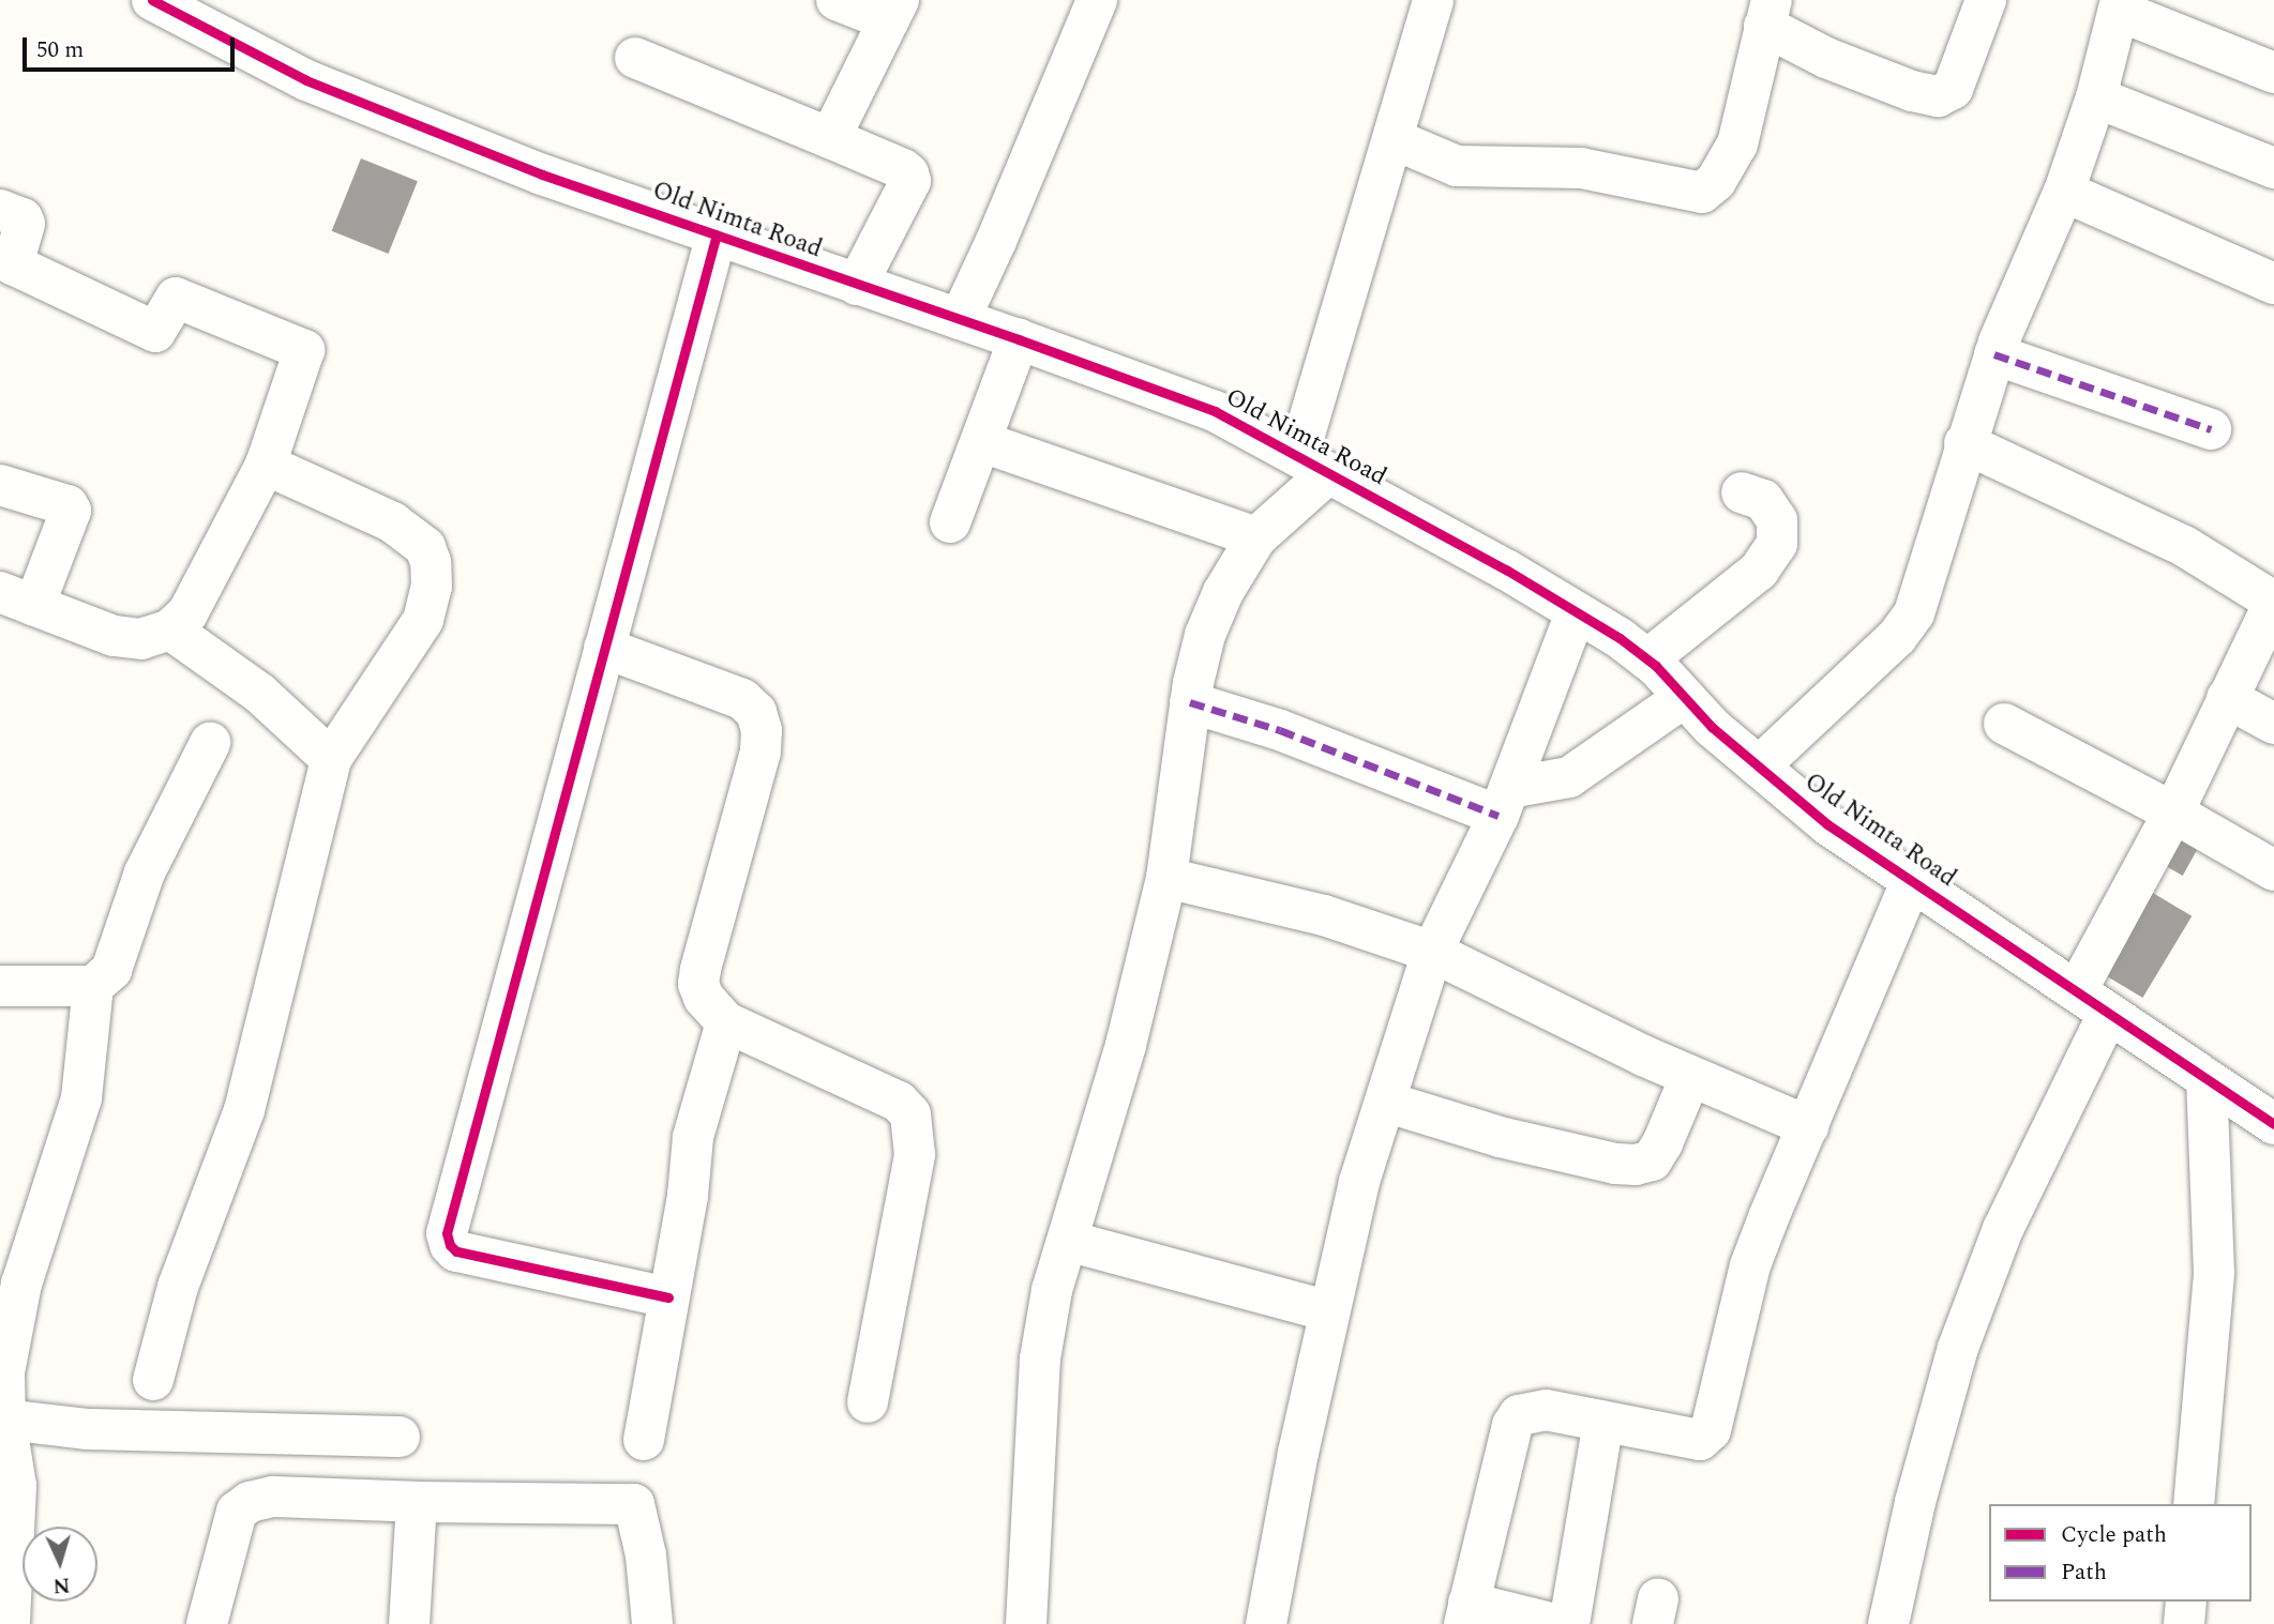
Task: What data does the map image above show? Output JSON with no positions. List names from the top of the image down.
{
  "streets": {
    "street": ["Old Nimta Road"]
  },
  "legend": ["Cycle path", "Path"],
  "scale_bar": "50 m",
  "north": "bottom"
}
